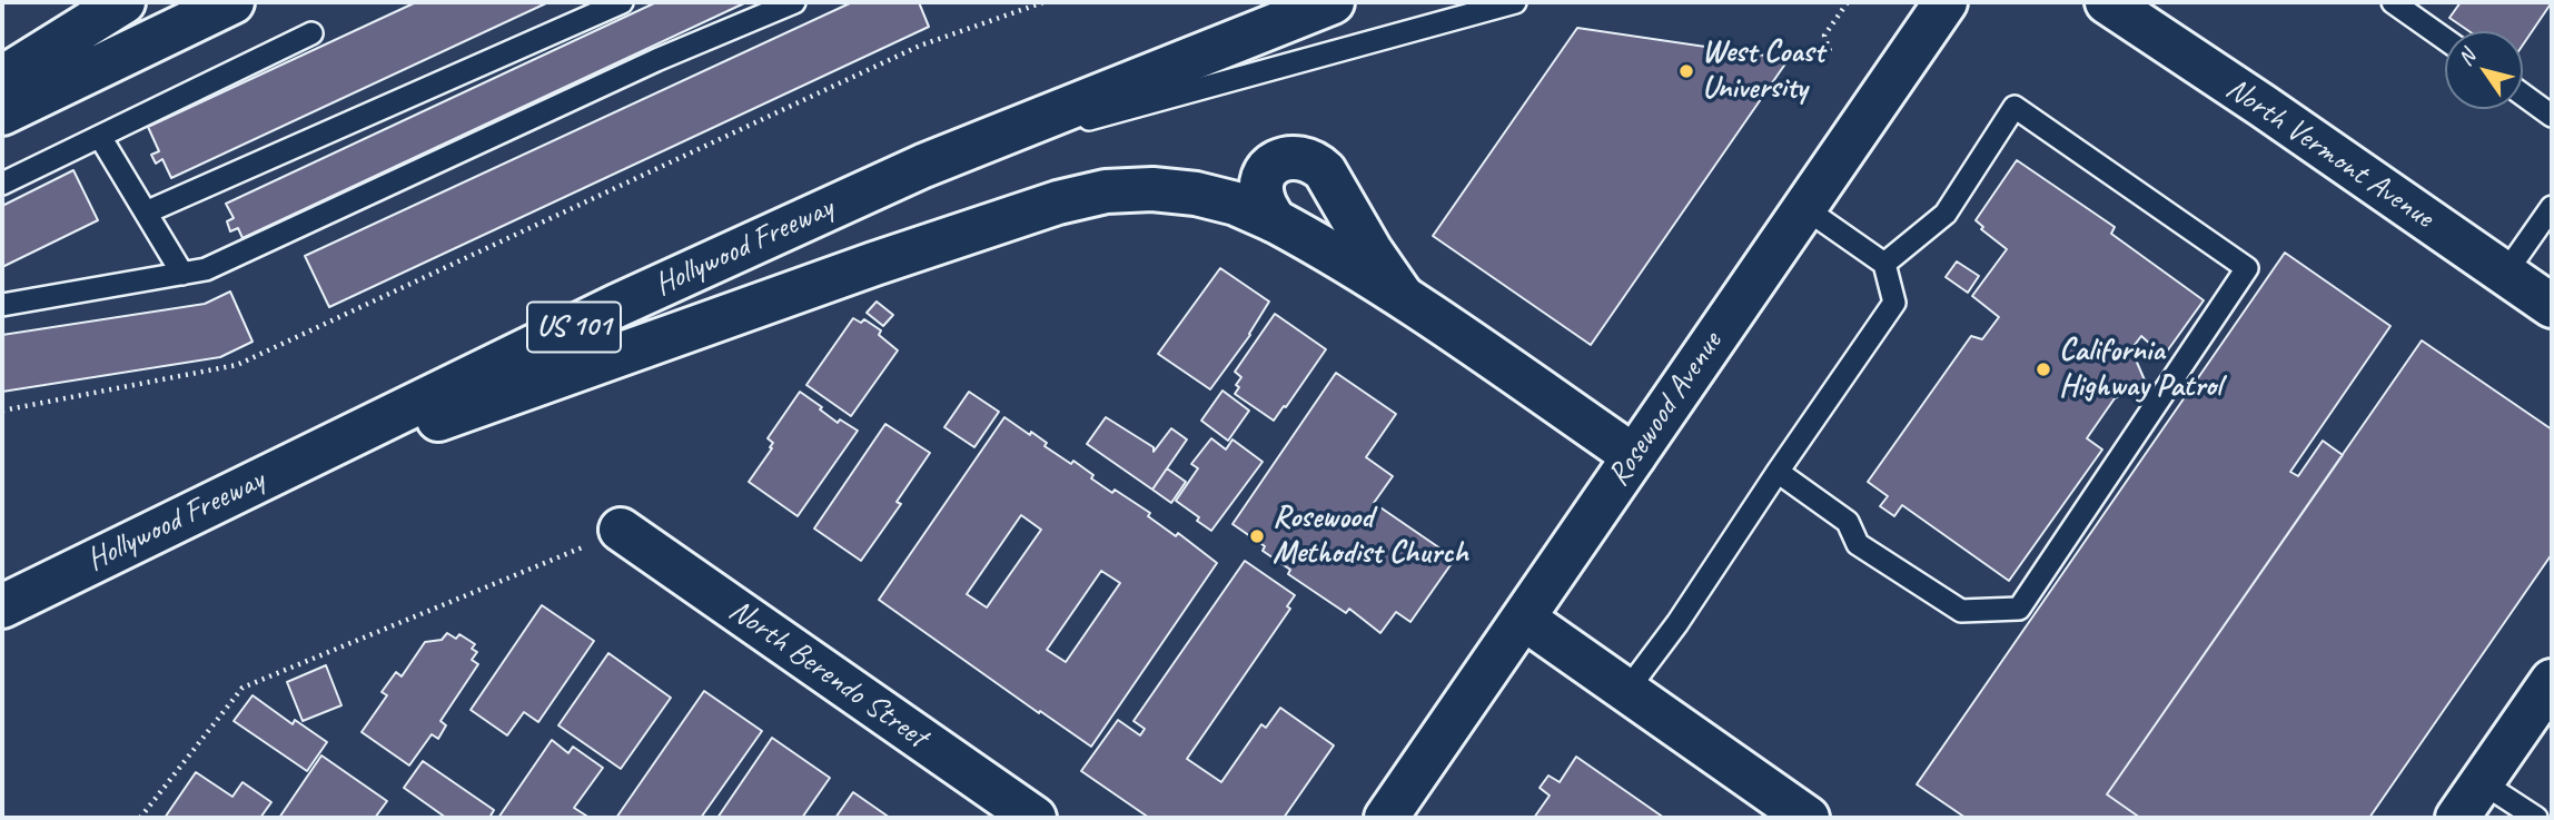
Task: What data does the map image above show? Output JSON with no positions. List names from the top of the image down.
{
  "streets": {
    "main road": [
      "North Vermont Avenue",
      "Hollywood Freeway",
      "US 101",
      "Rosewood Avenue",
      "North Berendo Street"
    ]
  },
  "places": ["West Coast University", "California Highway Patrol", "Rosewood Methodist Church"],
  "north": "top left"
}
